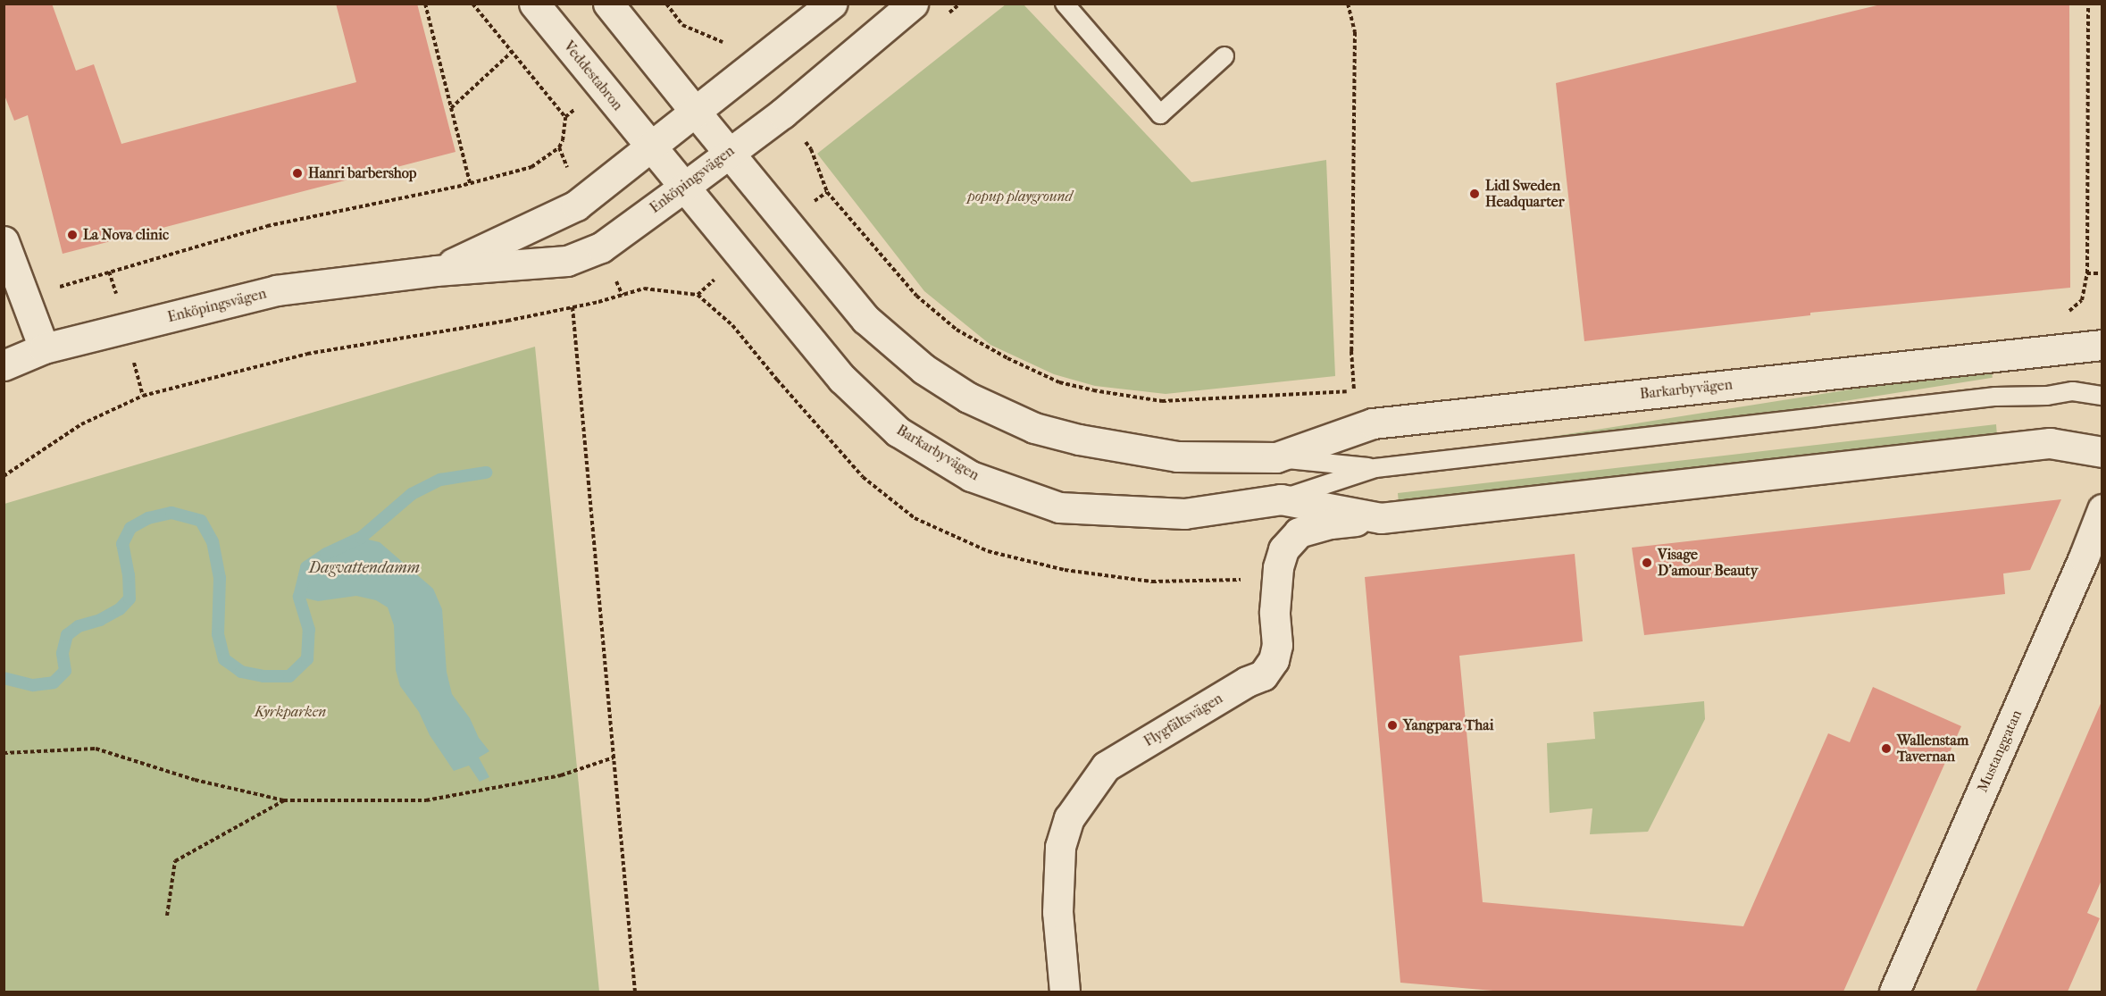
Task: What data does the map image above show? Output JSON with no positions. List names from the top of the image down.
{
  "streets": {
    "street": [
      "Veddestabron",
      "Enköpingsvägen",
      "Barkarbyvägen",
      "Flygfältsvägen",
      "Mustanggatan"
    ]
  },
  "crossings": [
    ["Veddestabron", "Enköpingsvägen"],
    ["Veddestabron", "Barkarbyvägen"],
    ["Enköpingsvägen", "Barkarbyvägen"],
    ["Barkarbyvägen", "Flygfältsvägen"]
  ],
  "water": ["Dagvattendamm"],
  "parks": ["popup playground", "Kyrkparken"],
  "places": [
    "Hanri barbershop",
    "Lidl Sweden Headquarter",
    "La Nova clinic",
    "Visage D'amour Beauty",
    "Yangpara Thai",
    "Wallenstam Tavernan"
  ]
}
